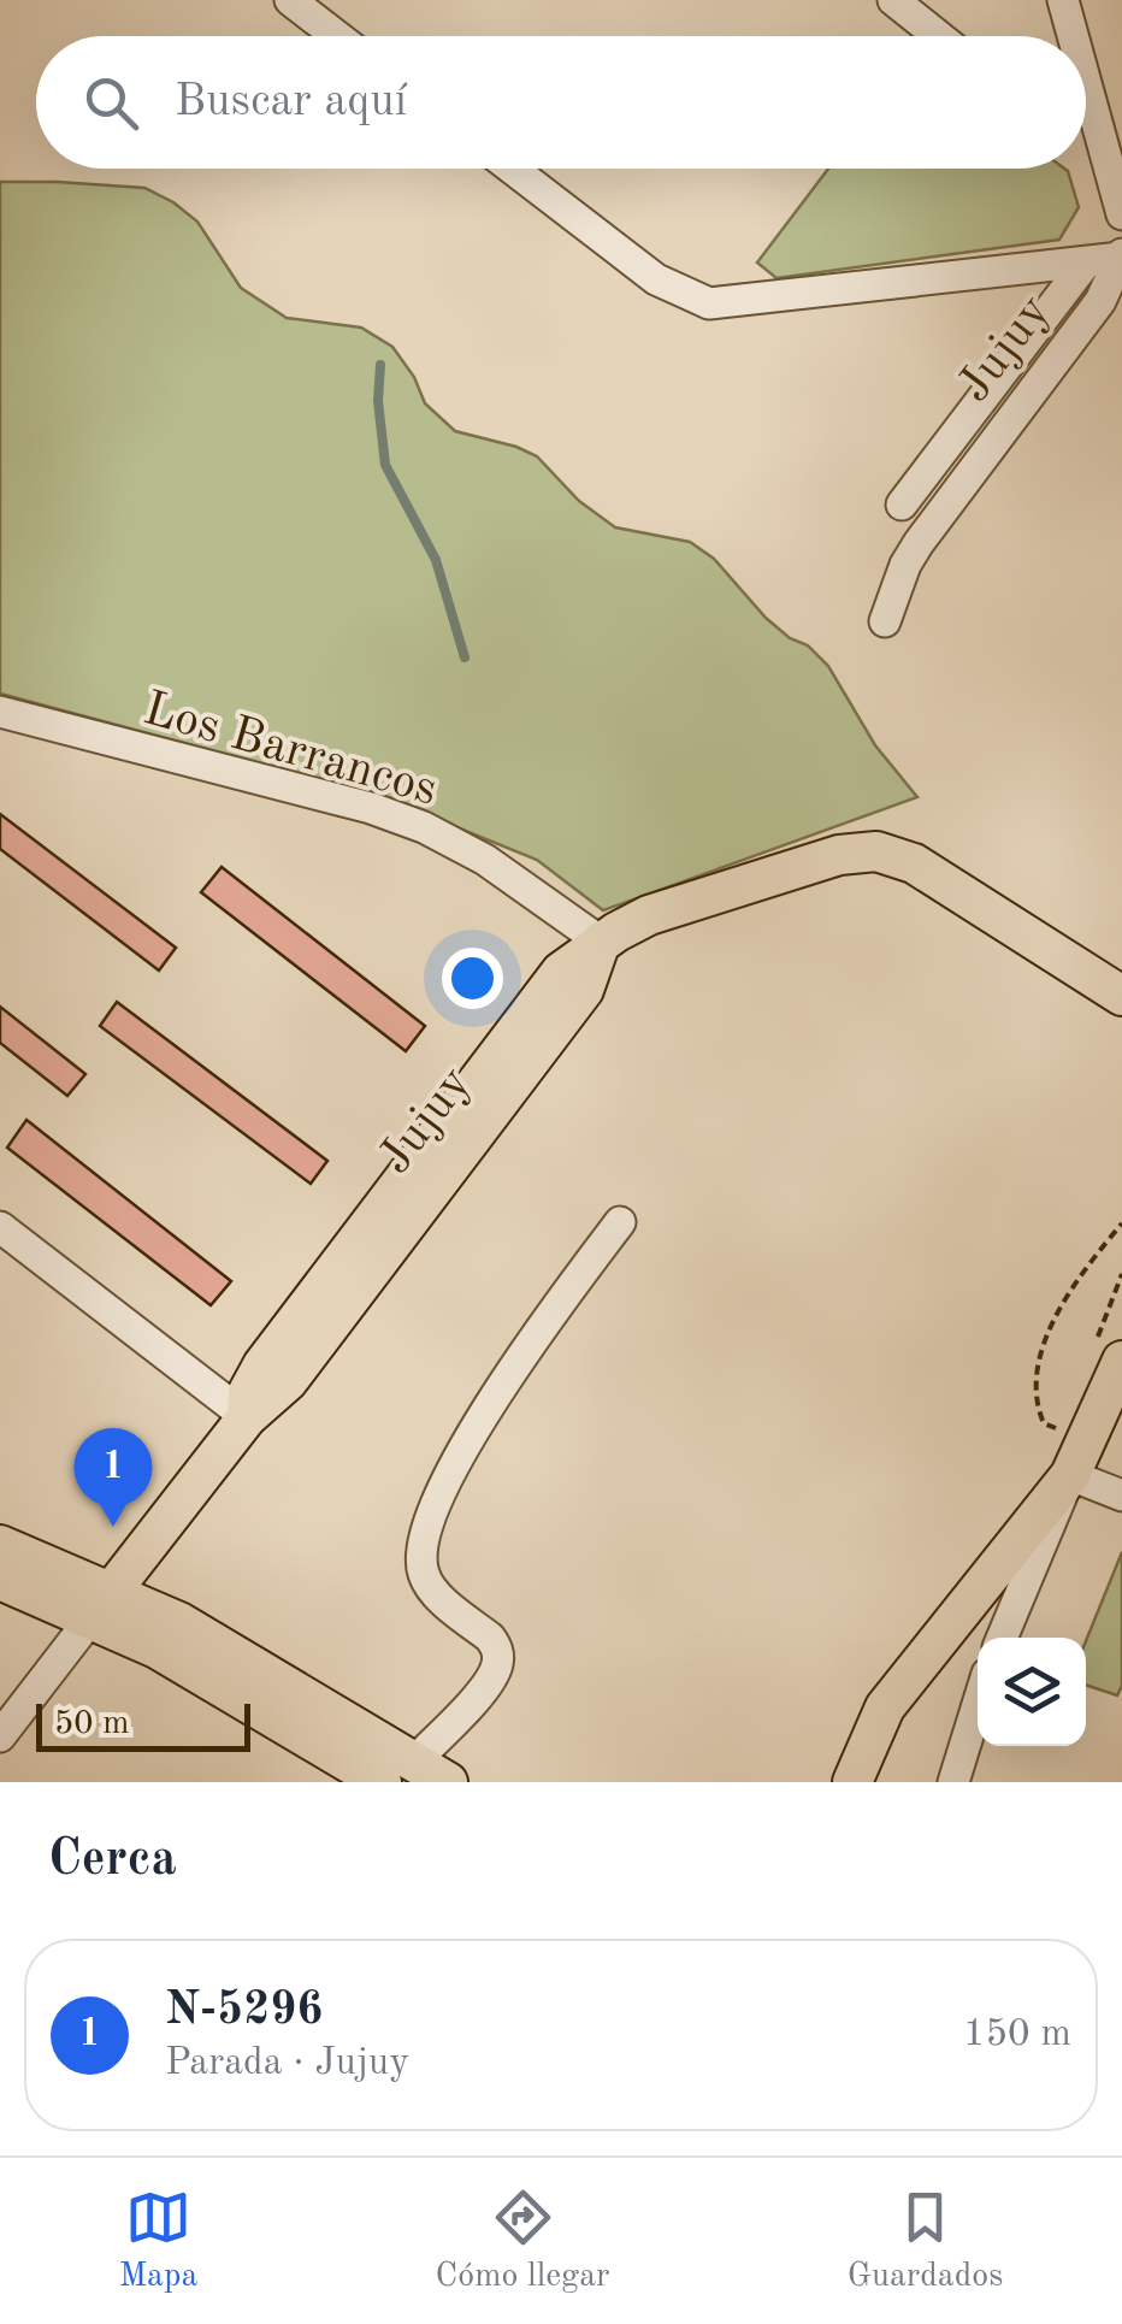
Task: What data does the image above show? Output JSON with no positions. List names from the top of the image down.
{
  "streets": {
    "main road": ["Jujuy"],
    "street": ["Los Barrancos"]
  },
  "crossings": [
    ["Jujuy", "Los Barrancos"]
  ],
  "scale_bar": "50 m",
  "page": {
    "search": "Buscar aquí",
    "pins": "1",
    "scale": "50 m",
    "heading": "Cerca",
    "list": [
      {
        "mark": "1",
        "name": "N-5296",
        "note": "Parada · Jujuy",
        "value": "150 m"
      }
    ],
    "nav": ["Mapa", "Cómo llegar", "Guardados"]
  }
}
